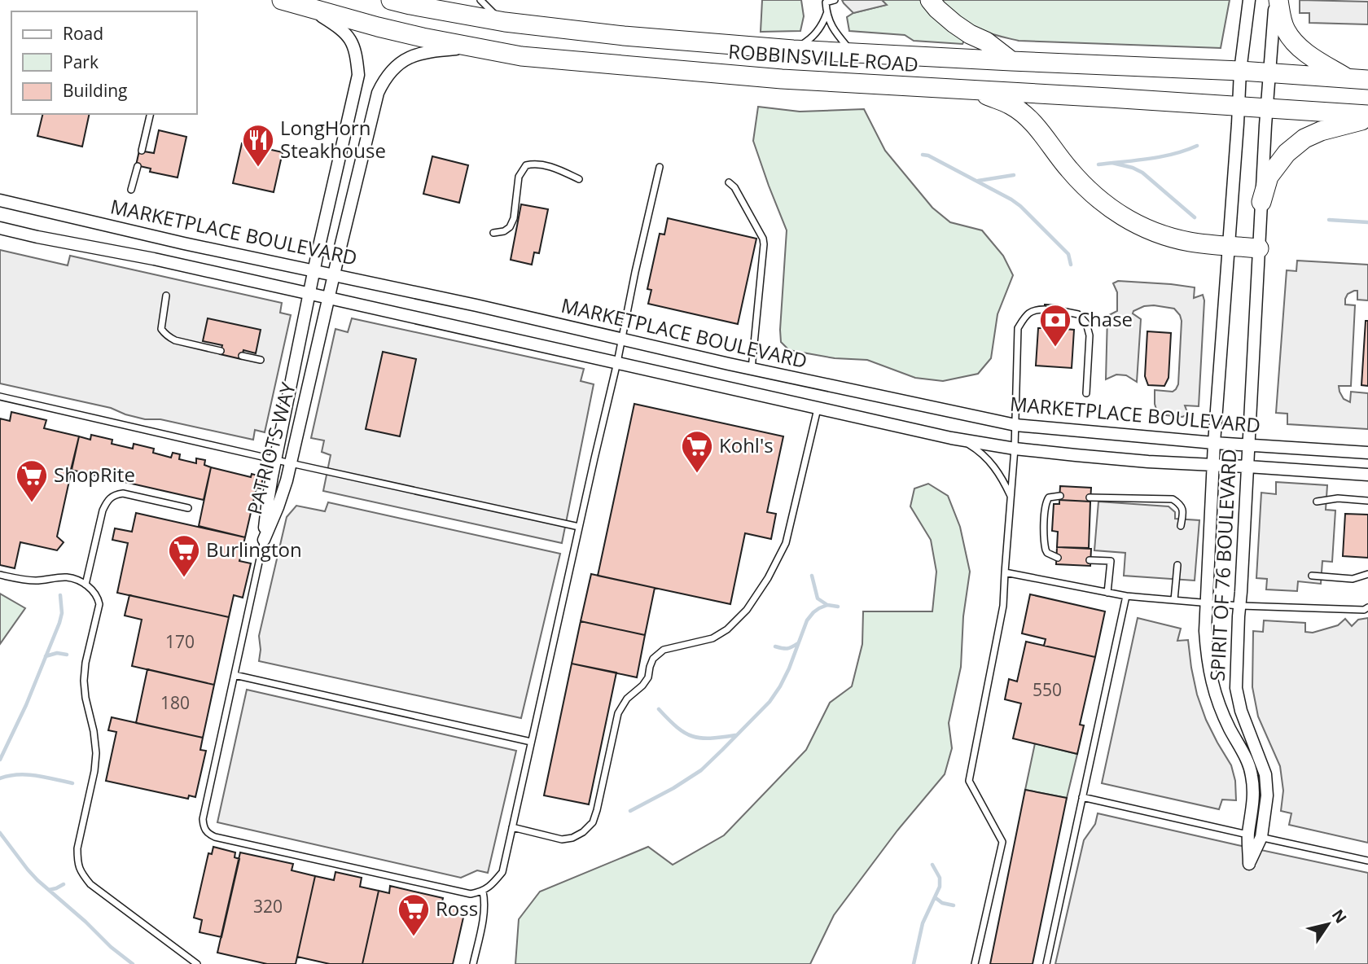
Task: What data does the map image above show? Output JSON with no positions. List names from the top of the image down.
{
  "streets": {
    "highway": ["ROBBINSVILLE ROAD"],
    "street": ["MARKETPLACE BOULEVARD", "PATRIOTS WAY", "SPIRIT OF 76 BOULEVARD"]
  },
  "crossings": [
    ["ROBBINSVILLE ROAD", "PATRIOTS WAY"],
    ["ROBBINSVILLE ROAD", "SPIRIT OF 76 BOULEVARD"],
    ["MARKETPLACE BOULEVARD", "PATRIOTS WAY"],
    ["MARKETPLACE BOULEVARD", "SPIRIT OF 76 BOULEVARD"]
  ],
  "places": {
    "restaurant": ["LongHorn Steakhouse"],
    "bank": ["Chase"],
    "supermarket": [
      "Kohl's",
      "ShopRite",
      "Burlington",
      "Ross"
    ]
  },
  "house_numbers": [
    "170",
    "550",
    "180",
    "320"
  ],
  "legend": ["Road", "Park", "Building"],
  "north": "top right"
}
